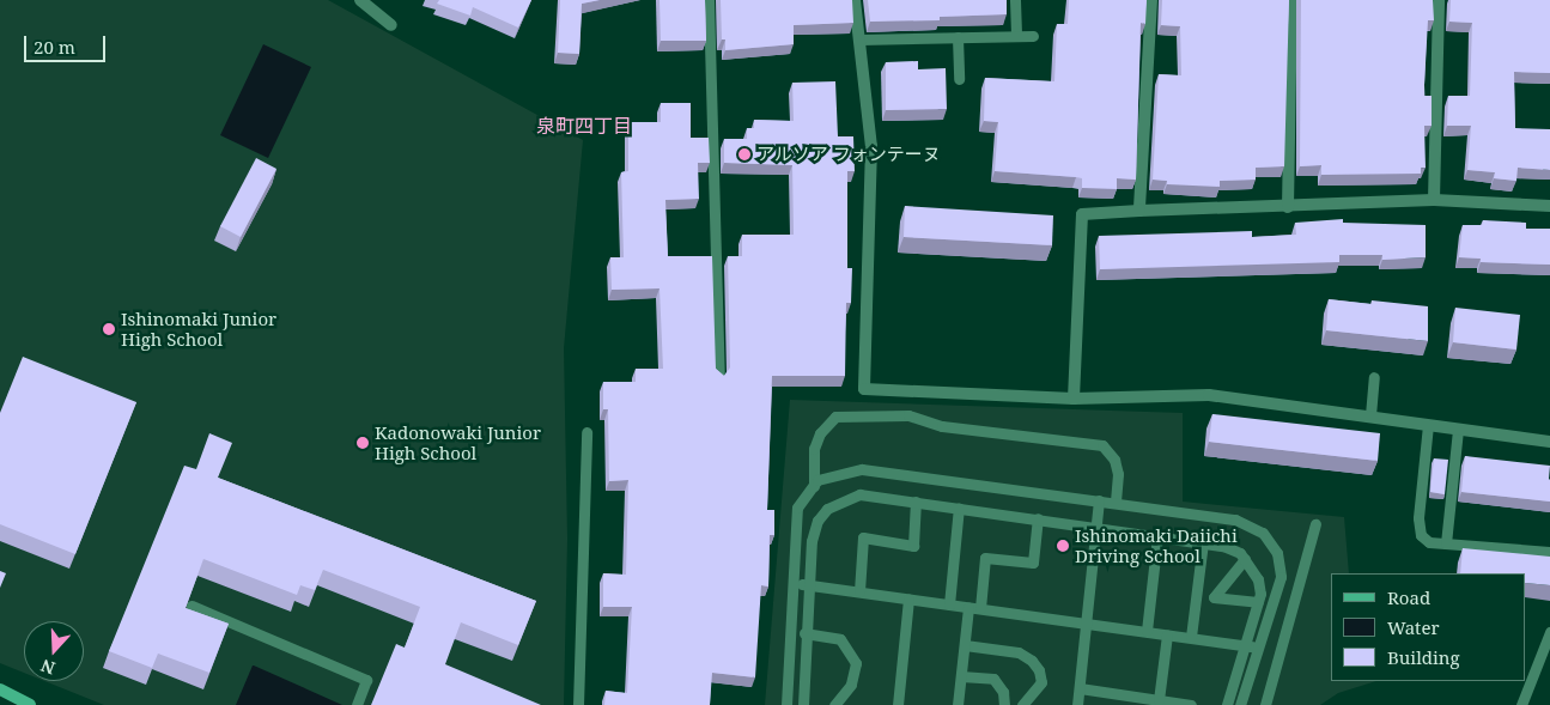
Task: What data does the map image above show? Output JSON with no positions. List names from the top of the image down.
{
  "districts": ["泉町四丁目"],
  "places": [
    "アルソア フォンテーヌ",
    "Ishinomaki Junior High School",
    "Kadonowaki Junior High School",
    "Ishinomaki Daiichi Driving School"
  ],
  "legend": ["Road", "Water", "Building"],
  "scale_bar": "20 m",
  "north": "bottom"
}
